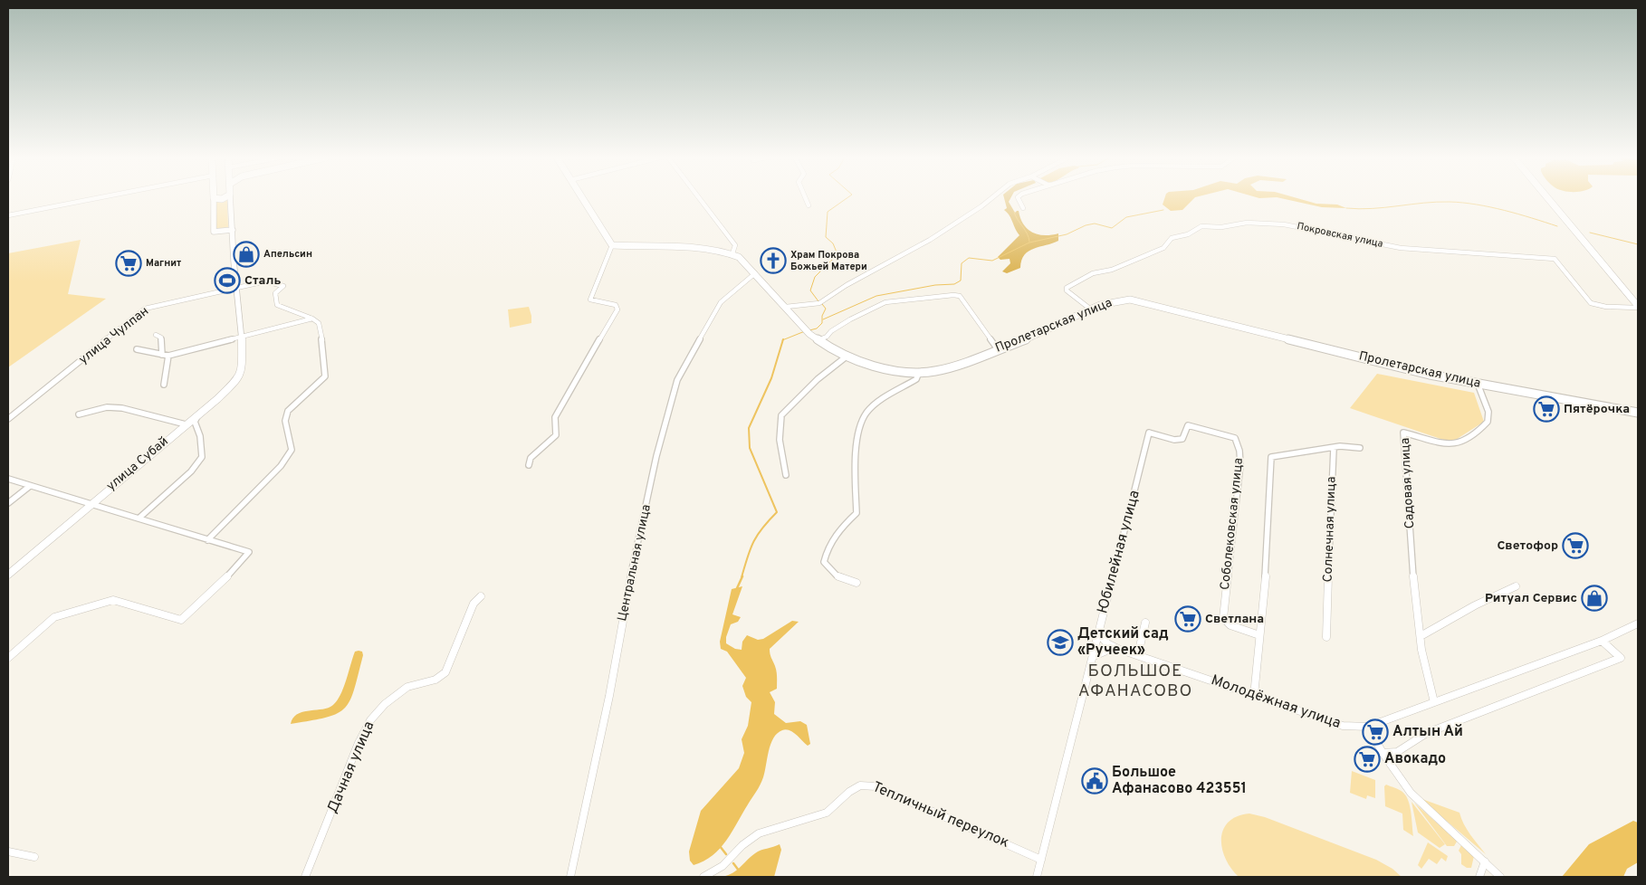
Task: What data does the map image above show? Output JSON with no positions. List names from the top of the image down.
{
  "streets": {
    "main road": ["Пролетарская улица"],
    "street": [
      "Покровская улица",
      "улица Чулпан",
      "улица Субай",
      "Садовая улица",
      "Соболековская улица",
      "Солнечная улица",
      "Юбилейная улица",
      "Центральная улица",
      "Молодёжная улица",
      "Дачная улица",
      "Тепличный переулок"
    ]
  },
  "crossings": [
    ["Покровская улица", "Пролетарская улица"],
    ["Пролетарская улица", "Садовая улица"],
    ["Пролетарская улица", "Центральная улица"],
    ["улица Чулпан", "улица Субай"],
    ["Соболековская улица", "Юбилейная улица"],
    ["Юбилейная улица", "Молодёжная улица"],
    ["Юбилейная улица", "Тепличный переулок"]
  ],
  "districts": ["БОЛЬШОЕ АФАНАСОВО"],
  "places": {
    "shop": ["Апельсин", "Ритуал Сервис"],
    "church": ["Храм Покрова Божьей Матери"],
    "supermarket": [
      "Магнит",
      "Пятёрочка",
      "Светофор",
      "Светлана",
      "Алтын Ай",
      "Авокадо"
    ],
    "sports": ["Сталь"],
    "school or university": ["Детский сад «Ручеек»"],
    "public building": ["Большое Афанасово 423551"]
  }
}
